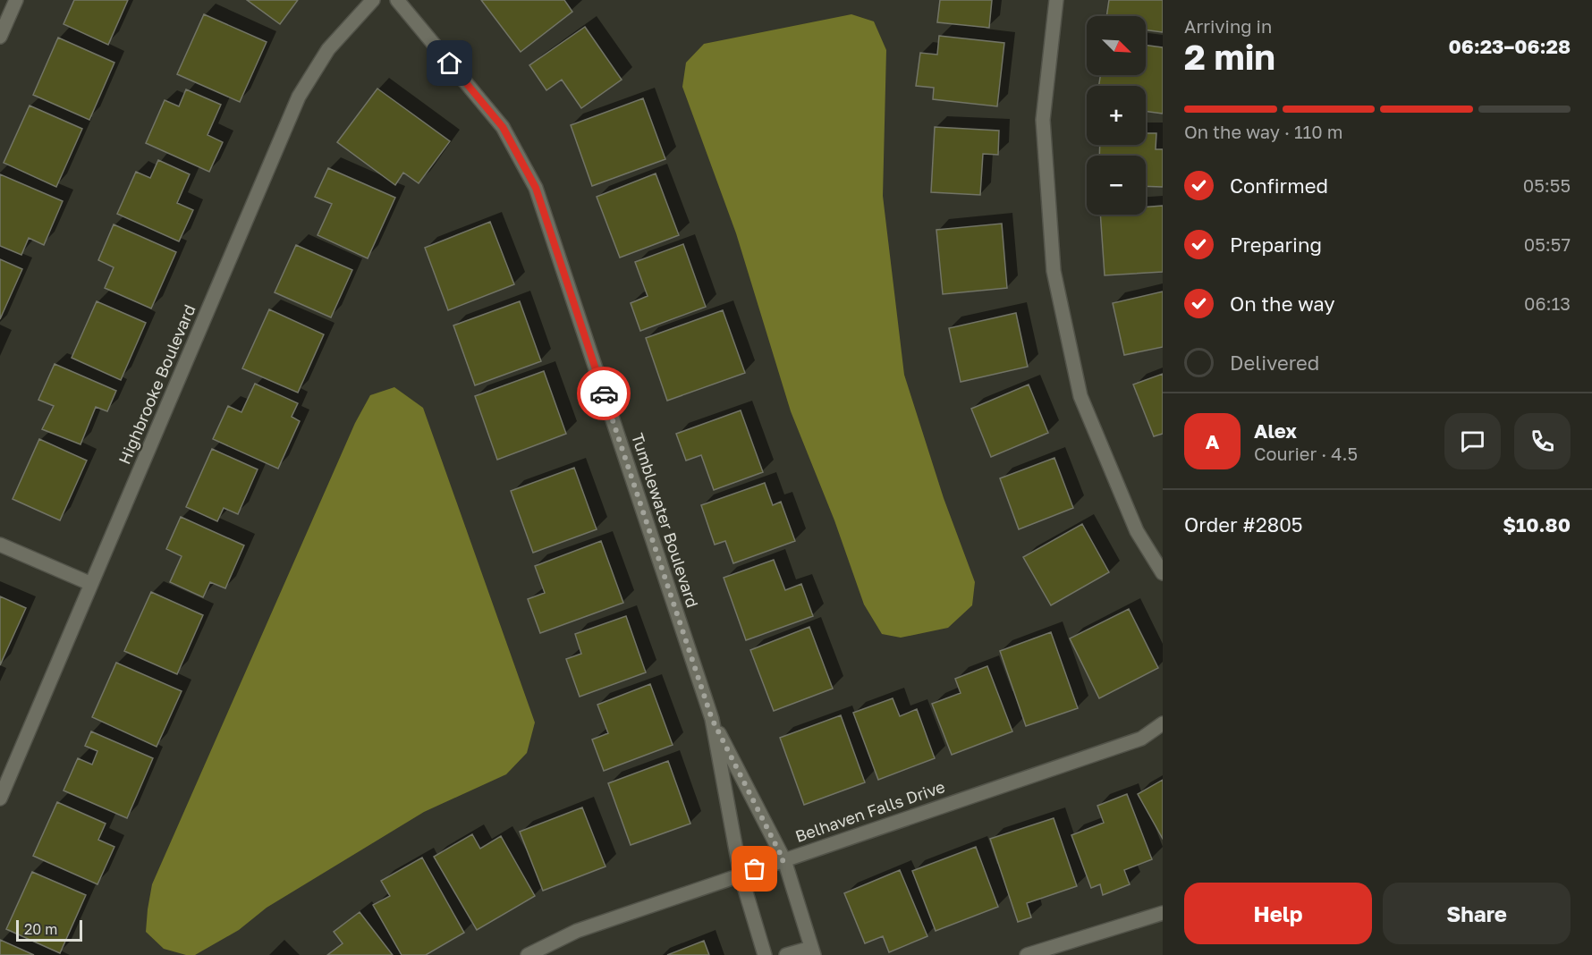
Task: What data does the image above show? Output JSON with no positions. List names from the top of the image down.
{
  "streets": {
    "street": ["Highbrooke Boulevard", "Tumblewater Boulevard", "Belhaven Falls Drive"]
  },
  "crossings": [
    ["Tumblewater Boulevard", "Belhaven Falls Drive"]
  ],
  "scale_bar": "20 m",
  "north": "bottom right",
  "page": {
    "heading": ["2 min", "Arriving in", "06:23–06:28"],
    "panel": [
      "Alex",
      "Courier · 4.5",
      "Order #2805",
      "$10.80"
    ],
    "map_buttons": ["+", "−"],
    "bar": "On the way · 110 m",
    "list": [
      ["Confirmed", "05:55"],
      ["Preparing", "05:57"],
      ["On the way", "06:13"],
      "Delivered"
    ],
    "round": "A",
    "buttons": ["Help", "Share"],
    "scale": "20 m"
  }
}
